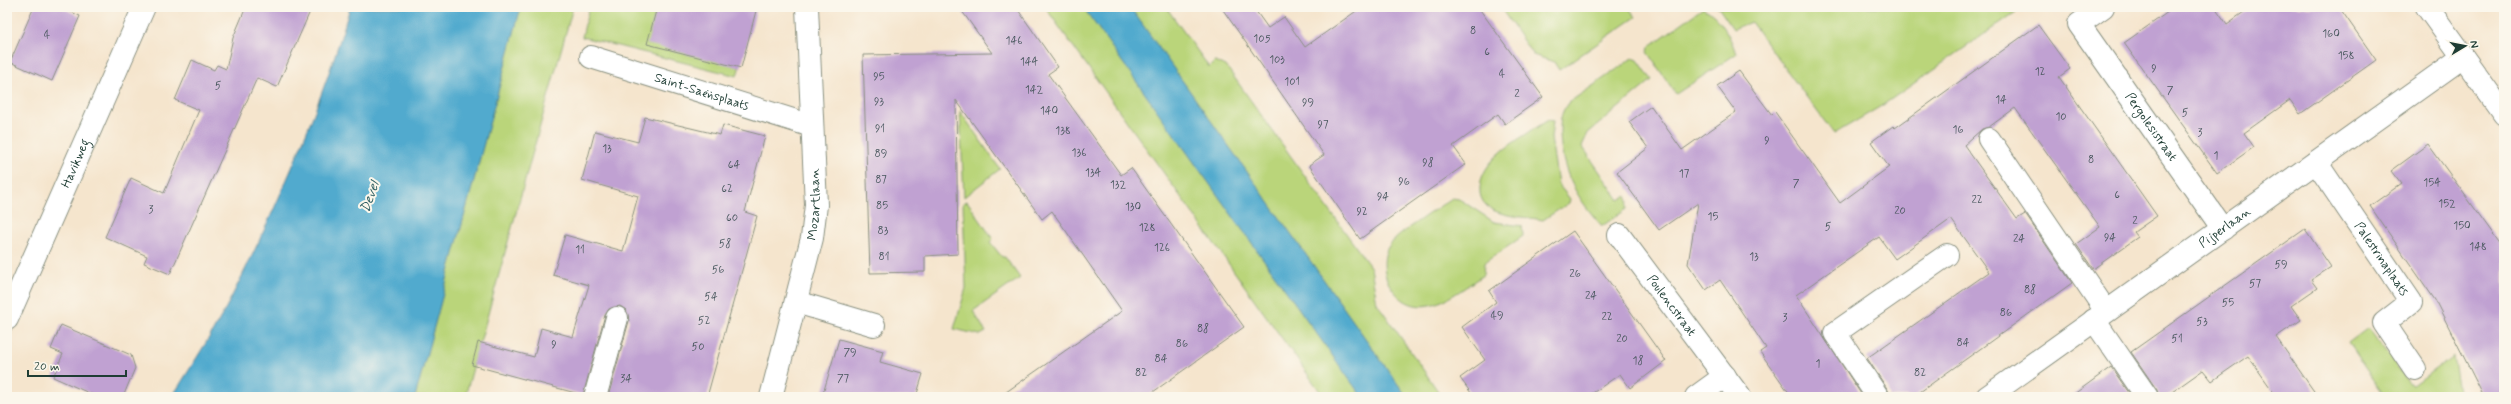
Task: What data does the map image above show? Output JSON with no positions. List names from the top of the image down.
{
  "streets": {
    "street": [
      "Saint-Saënsplaats",
      "Pergolesistraat",
      "Havikweg",
      "Mozartlaan",
      "Pijperlaan",
      "Palestrinaplaats",
      "Poulencstraat"
    ]
  },
  "crossings": [
    ["Saint-Saënsplaats", "Mozartlaan"],
    ["Pergolesistraat", "Pijperlaan"],
    ["Pijperlaan", "Palestrinaplaats"]
  ],
  "water": ["Devel"],
  "house_numbers": [
    "8",
    "160",
    "4",
    "105",
    "146",
    "6",
    "158",
    "103",
    "144",
    "9",
    "12",
    "4",
    "95",
    "101",
    "5",
    "142",
    "7",
    "2",
    "14",
    "93",
    "99",
    "140",
    "5",
    "10",
    "97",
    "91",
    "16",
    "138",
    "3",
    "9",
    "13",
    "136",
    "89",
    "1",
    "8",
    "98",
    "64",
    "134",
    "17",
    "87",
    "96",
    "154",
    "7",
    "132",
    "62",
    "6",
    "94",
    "22",
    "152",
    "85",
    "130",
    "3",
    "20",
    "92",
    "15",
    "60",
    "2",
    "150",
    "5",
    "128",
    "83",
    "94",
    "24",
    "58",
    "148",
    "126",
    "11",
    "81",
    "13",
    "59",
    "56",
    "26",
    "57",
    "88",
    "24",
    "54",
    "55",
    "86",
    "49",
    "22",
    "3",
    "52",
    "53",
    "88",
    "20",
    "51",
    "84",
    "86",
    "9",
    "50",
    "79",
    "84",
    "18",
    "1",
    "82",
    "82",
    "34",
    "77"
  ],
  "scale_bar": "20 m",
  "north": "right"
}
